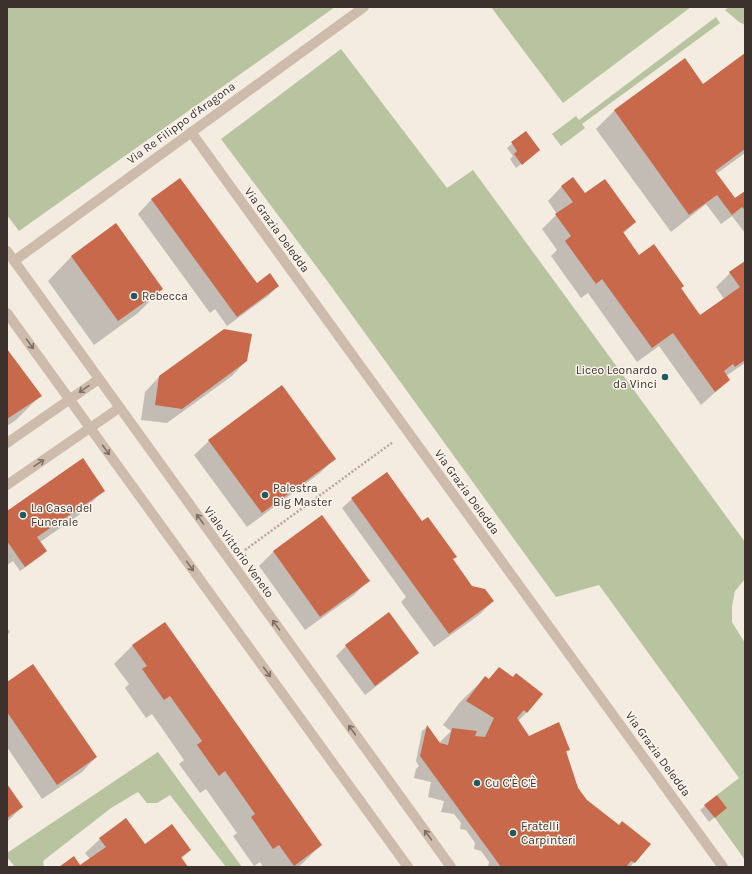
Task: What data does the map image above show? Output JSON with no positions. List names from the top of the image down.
{
  "streets": {
    "street": ["Via Re Filippo d'Aragona", "Via Grazia Deledda", "Viale Vittorio Veneto"]
  },
  "crossings": [
    ["Via Re Filippo d'Aragona", "Via Grazia Deledda"],
    ["Via Re Filippo d'Aragona", "Viale Vittorio Veneto"]
  ],
  "places": [
    "Rebecca",
    "Liceo Leonardo da Vinci",
    "Palestra Big Master",
    "La Casa del Funerale",
    "Cu C'È C'È",
    "Fratelli Carpinteri"
  ]
}
